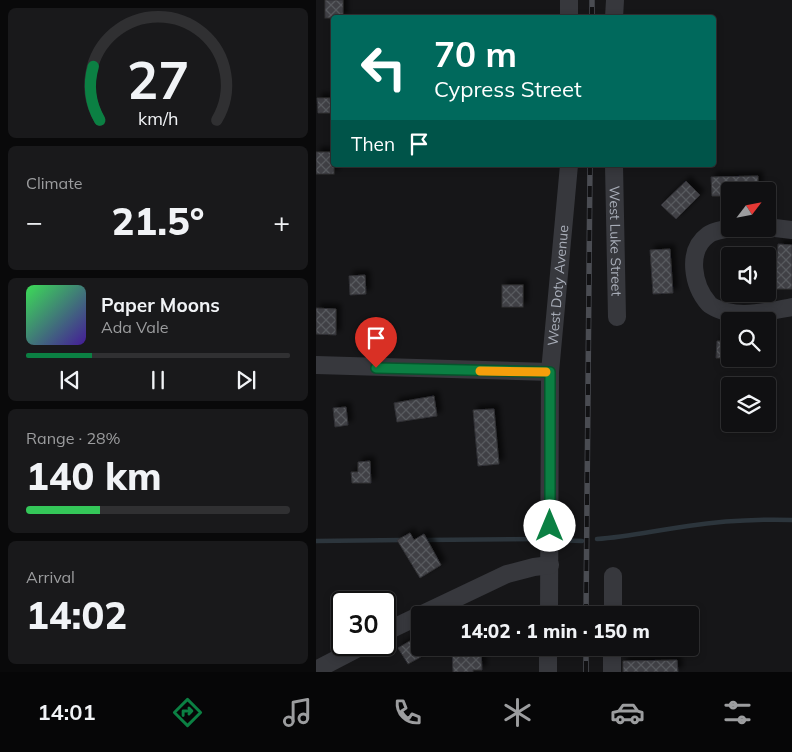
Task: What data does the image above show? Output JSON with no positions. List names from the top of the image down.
{
  "streets": {
    "street": ["West Luke Street", "West Doty Avenue"]
  },
  "north": "top right",
  "page": {
    "turn": ["70 m", "Cypress Street"],
    "then": "Then",
    "tile": [
      "Climate",
      ["Range · 28%", "140 km"],
      ["Arrival", "14:02"]
    ],
    "heat": ["−", "21.5°", "+"],
    "song": ["Paper Moons", "Ada Vale"],
    "limit": "30",
    "trip": "14:02 · 1 min · 150 m",
    "tabs": "14:01",
    "gauge": ["27", "km/h"]
  }
}
